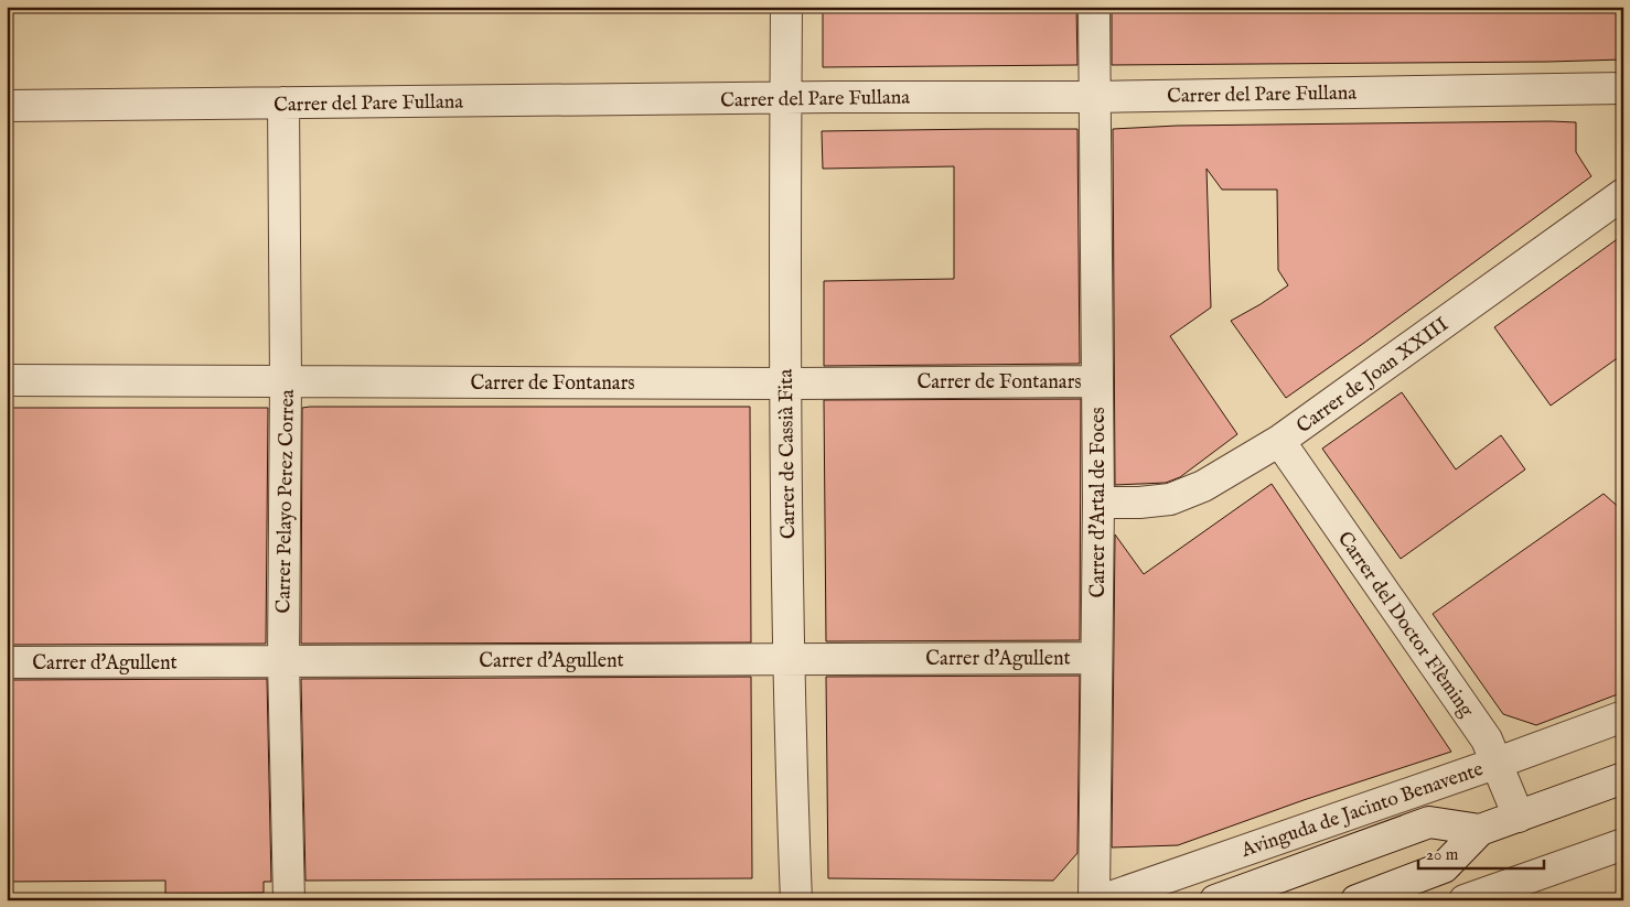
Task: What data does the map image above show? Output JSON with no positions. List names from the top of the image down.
{
  "streets": {
    "street": [
      "Carrer del Pare Fullana",
      "Carrer de Joan XXIII",
      "Carrer de Fontanars",
      "Carrer de Cassià Fita",
      "Carrer Pelayo Perez Correa",
      "Carrer d'Artal de Foces",
      "Carrer del Doctor Flèming",
      "Carrer d'Agullent",
      "Avinguda de Jacinto Benavente"
    ]
  },
  "crossings": [
    ["Carrer del Pare Fullana", "Carrer de Cassià Fita"],
    ["Carrer del Pare Fullana", "Carrer Pelayo Perez Correa"],
    ["Carrer del Pare Fullana", "Carrer d'Artal de Foces"],
    ["Carrer de Joan XXIII", "Carrer d'Artal de Foces"],
    ["Carrer de Joan XXIII", "Carrer del Doctor Flèming"],
    ["Carrer de Fontanars", "Carrer de Cassià Fita"],
    ["Carrer de Fontanars", "Carrer Pelayo Perez Correa"],
    ["Carrer de Fontanars", "Carrer d'Artal de Foces"],
    ["Carrer de Cassià Fita", "Carrer d'Agullent"],
    ["Carrer Pelayo Perez Correa", "Carrer d'Agullent"],
    ["Carrer d'Artal de Foces", "Carrer d'Agullent"],
    ["Carrer del Doctor Flèming", "Avinguda de Jacinto Benavente"]
  ],
  "scale_bar": "20 m"
}
